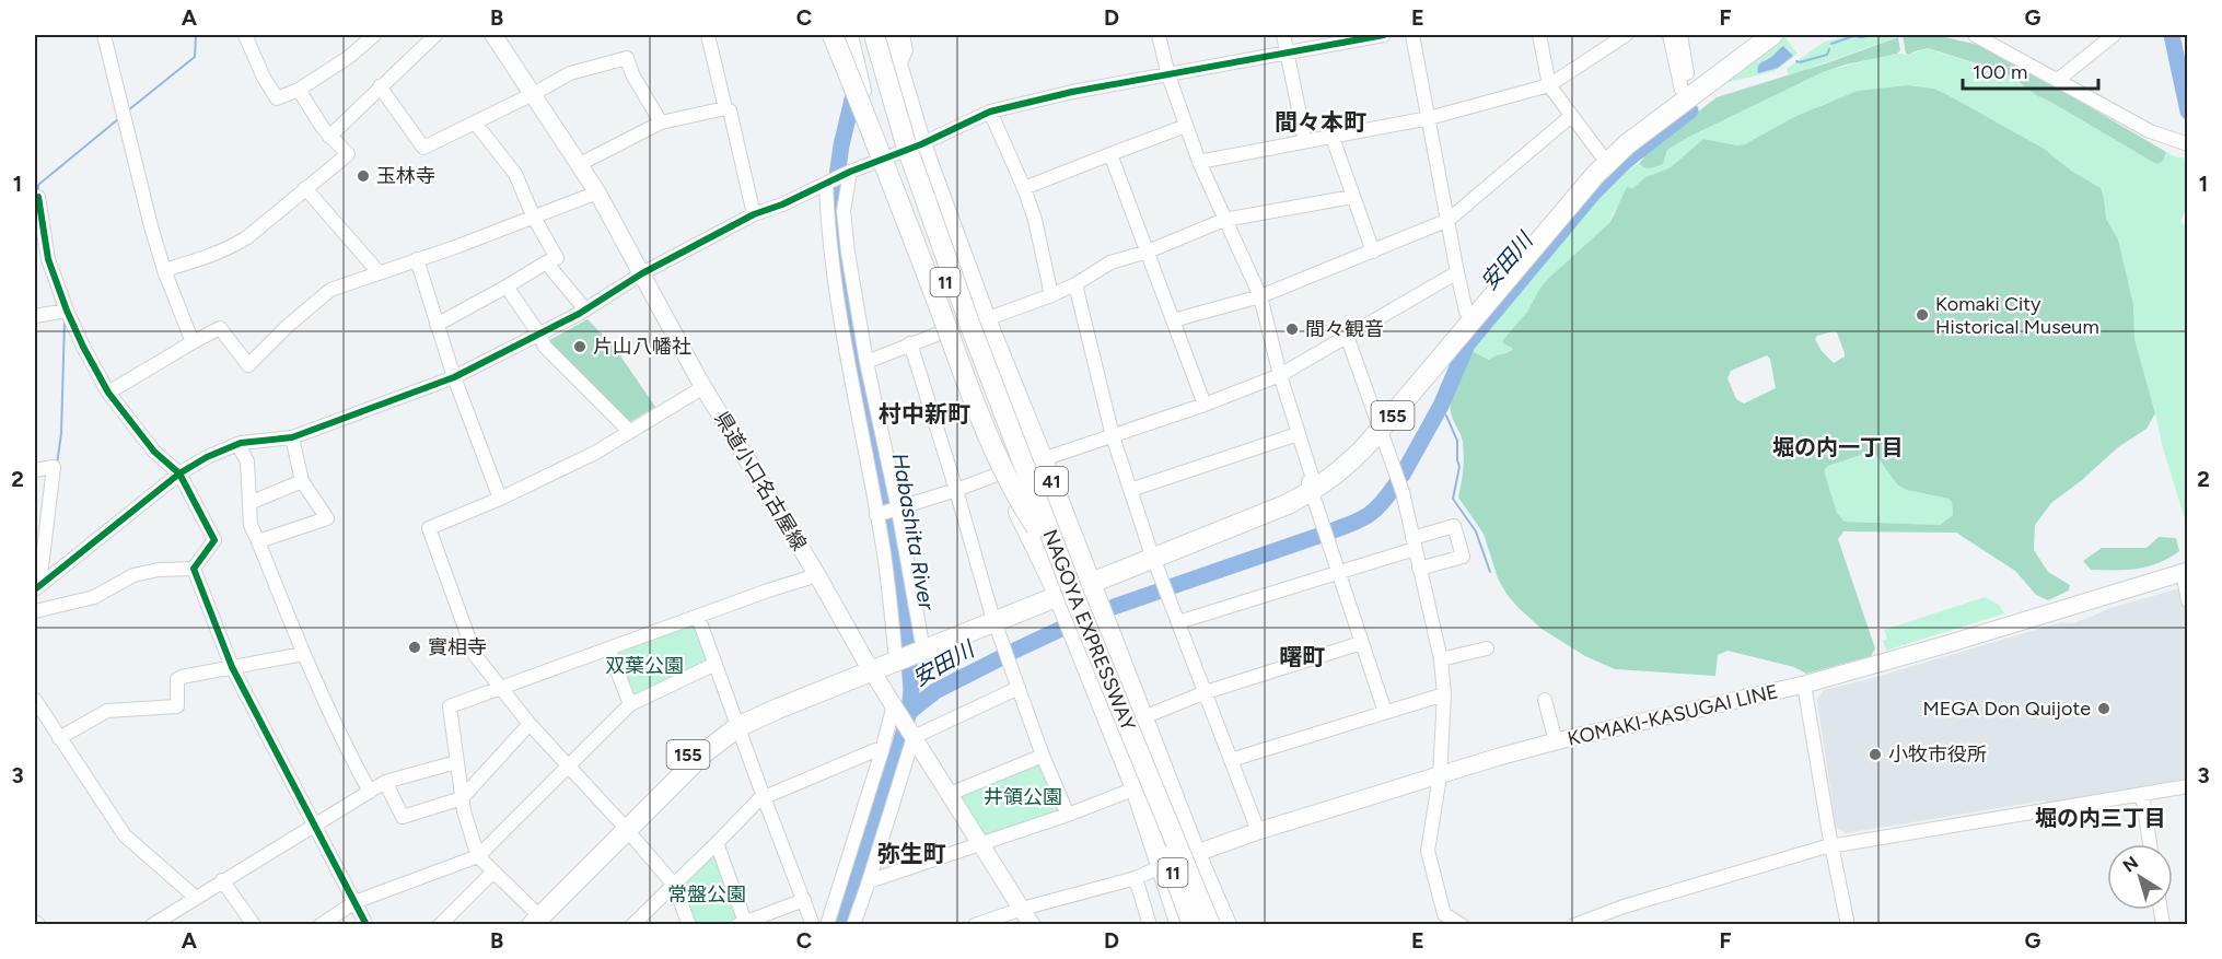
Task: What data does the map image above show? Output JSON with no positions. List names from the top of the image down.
{
  "streets": {
    "highway": [
      "11",
      "155",
      "41",
      "NAGOYA EXPRESSWAY"
    ],
    "main road": ["県道小口名古屋線", "KOMAKI-KASUGAI LINE"]
  },
  "crossings": [
    ["11", "NAGOYA EXPRESSWAY"],
    ["155", "県道小口名古屋線"],
    ["155", "41"],
    ["41", "NAGOYA EXPRESSWAY"],
    ["41", "KOMAKI-KASUGAI LINE"]
  ],
  "districts": [
    "間々本町",
    "村中新町",
    "堀の内一丁目",
    "曙町",
    "堀の内三丁目",
    "弥生町"
  ],
  "water": ["安田川", "Habashita River"],
  "parks": ["双葉公園", "井領公園", "常盤公園"],
  "places": [
    "玉林寺",
    "Komaki City Historical Museum",
    "間々観音",
    "片山八幡社",
    "實相寺",
    "MEGA Don Quijote",
    "小牧市役所"
  ],
  "scale_bar": "100 m",
  "north": "top left",
  "grid": {
    "columns": [
      "A",
      "B",
      "C",
      "D",
      "E",
      "F",
      "G"
    ],
    "rows": ["1", "2", "3"]
  }
}
